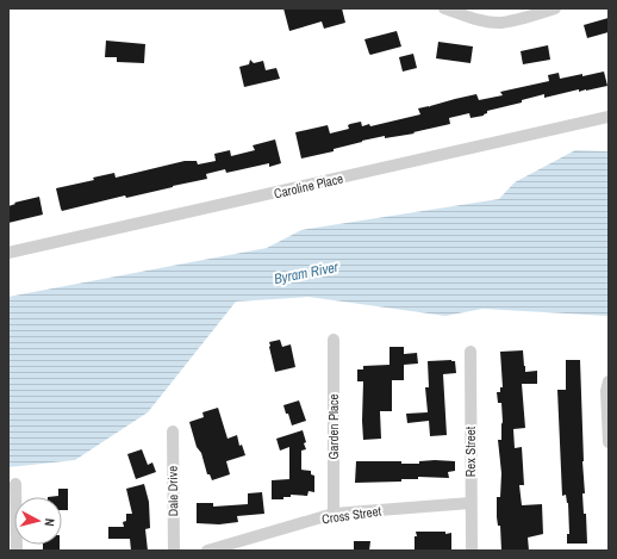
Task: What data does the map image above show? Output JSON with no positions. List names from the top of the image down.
{
  "streets": {
    "street": [
      "Caroline Place",
      "Garden Place",
      "Rex Street",
      "Dale Drive",
      "Cross Street"
    ]
  },
  "crossings": [
    ["Garden Place", "Cross Street"],
    ["Rex Street", "Cross Street"]
  ],
  "water": ["Byram River"],
  "north": "right"
}
